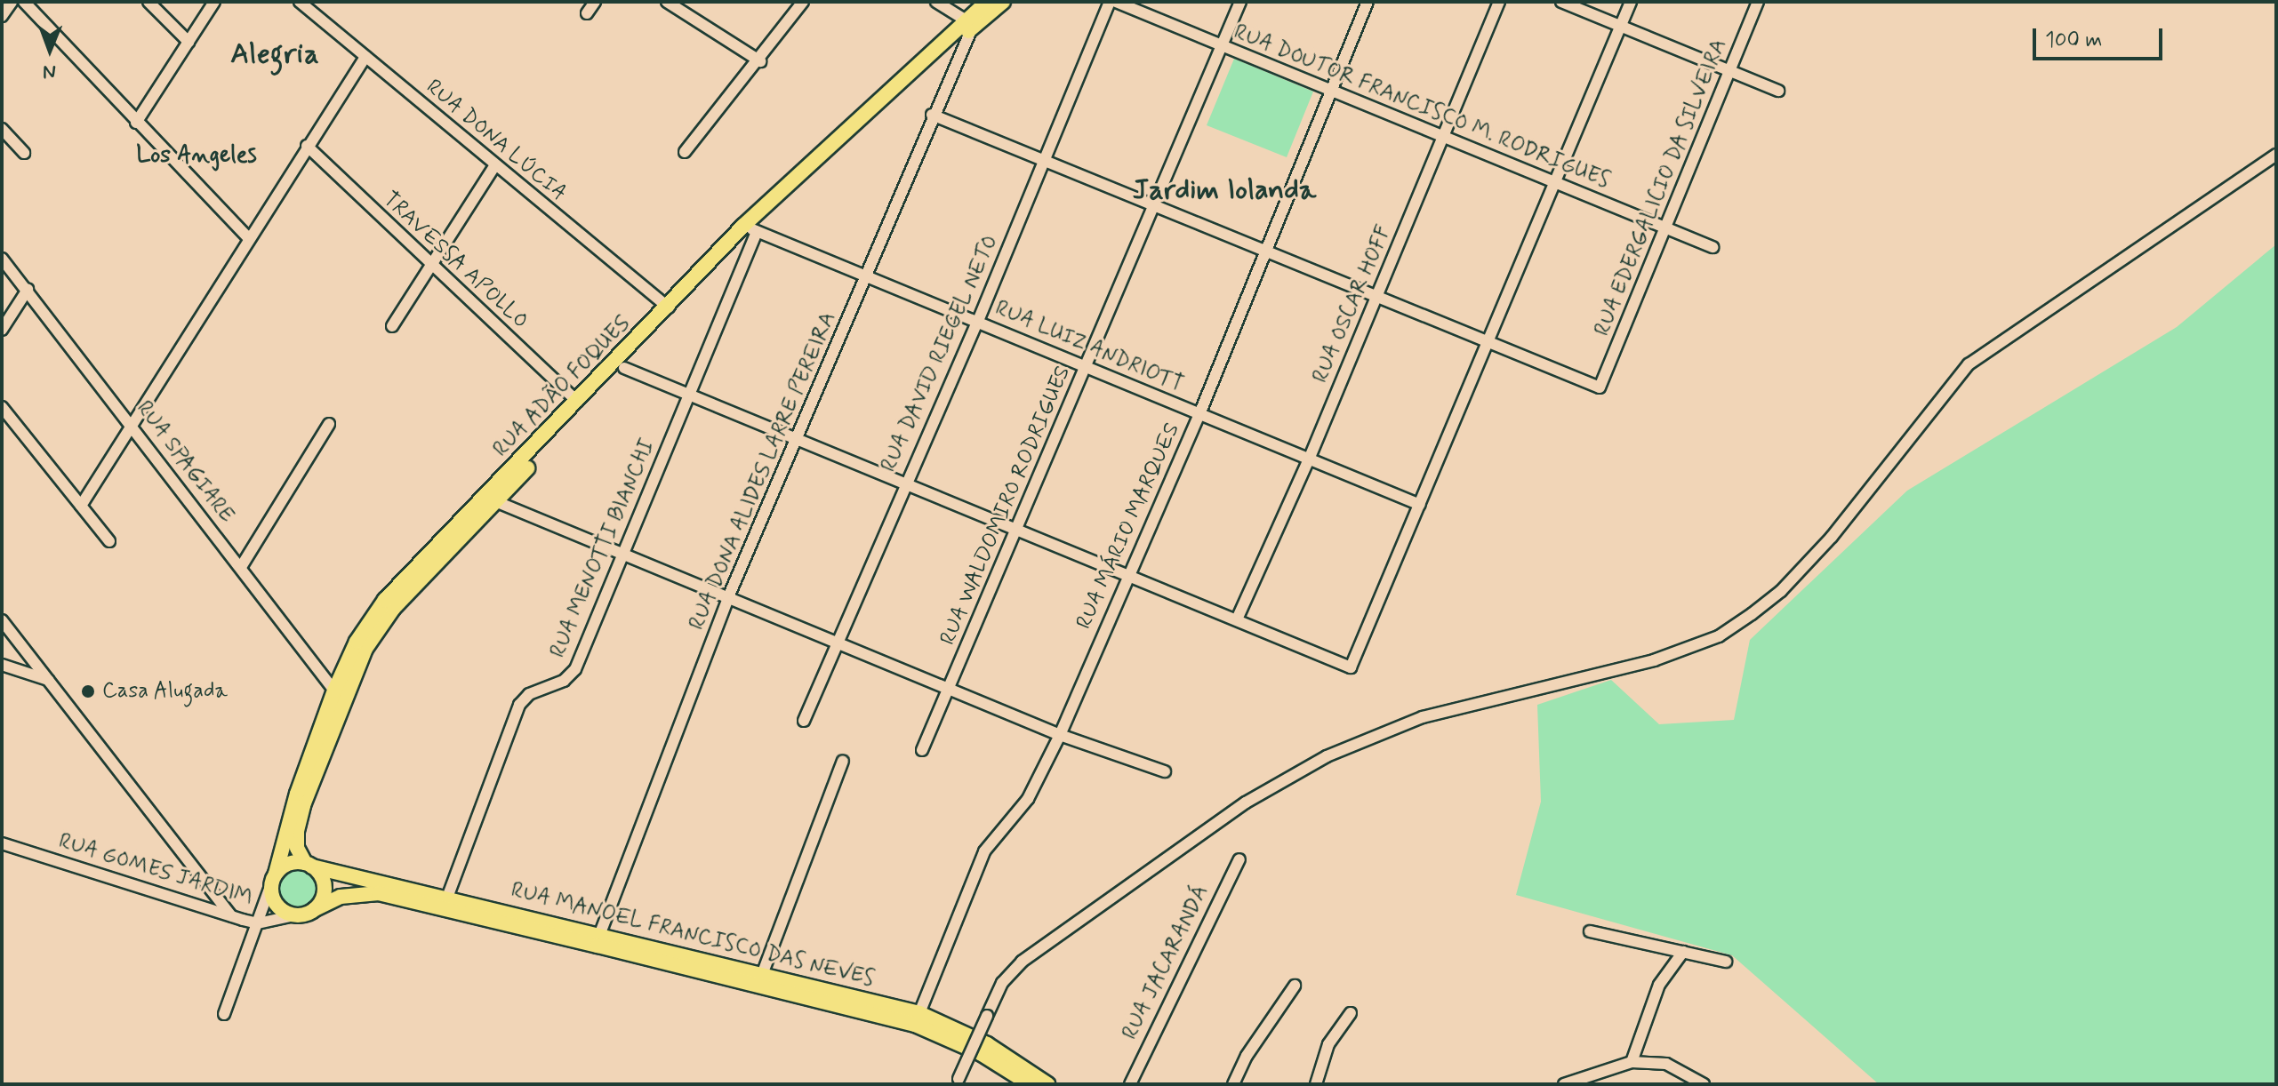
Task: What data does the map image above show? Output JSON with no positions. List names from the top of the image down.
{
  "streets": {
    "main road": ["RUA ADÃO FOQUES", "RUA MANOEL FRANCISCO DAS NEVES"],
    "street": [
      "RUA DOUTOR FRANCISCO M. RODRIGUES",
      "RUA DONA LÚCIA",
      "RUA EDERGALICIO DA SILVEIRA",
      "TRAVESSA APOLLO",
      "RUA OSCAR HOFF",
      "RUA LUIZ ANDRIOTT",
      "RUA DAVID RIEGEL NETO",
      "RUA SPAGIARE",
      "RUA DONA ALIDES LARRE PEREIRA",
      "RUA WALDOMIRO RODRIGUES",
      "RUA MÁRIO MARQUES",
      "RUA MENOTTI BIANCHI",
      "RUA GOMES JARDIM",
      "RUA JACARANDÁ"
    ]
  },
  "crossings": [
    ["RUA DOUTOR FRANCISCO M. RODRIGUES", "RUA EDERGALICIO DA SILVEIRA"],
    ["RUA DOUTOR FRANCISCO M. RODRIGUES", "RUA OSCAR HOFF"],
    ["RUA DOUTOR FRANCISCO M. RODRIGUES", "RUA WALDOMIRO RODRIGUES"],
    ["RUA DOUTOR FRANCISCO M. RODRIGUES", "RUA MÁRIO MARQUES"],
    ["RUA DONA LÚCIA", "RUA ADÃO FOQUES"],
    ["TRAVESSA APOLLO", "RUA ADÃO FOQUES"],
    ["RUA OSCAR HOFF", "RUA LUIZ ANDRIOTT"],
    ["RUA LUIZ ANDRIOTT", "RUA DAVID RIEGEL NETO"],
    ["RUA LUIZ ANDRIOTT", "RUA ADÃO FOQUES"],
    ["RUA LUIZ ANDRIOTT", "RUA DONA ALIDES LARRE PEREIRA"],
    ["RUA LUIZ ANDRIOTT", "RUA WALDOMIRO RODRIGUES"],
    ["RUA LUIZ ANDRIOTT", "RUA MÁRIO MARQUES"],
    ["RUA LUIZ ANDRIOTT", "RUA MENOTTI BIANCHI"],
    ["RUA ADÃO FOQUES", "RUA SPAGIARE"],
    ["RUA ADÃO FOQUES", "RUA DONA ALIDES LARRE PEREIRA"],
    ["RUA ADÃO FOQUES", "RUA MENOTTI BIANCHI"],
    ["RUA ADÃO FOQUES", "RUA GOMES JARDIM"],
    ["RUA ADÃO FOQUES", "RUA MANOEL FRANCISCO DAS NEVES"],
    ["RUA DONA ALIDES LARRE PEREIRA", "RUA MANOEL FRANCISCO DAS NEVES"],
    ["RUA MÁRIO MARQUES", "RUA MANOEL FRANCISCO DAS NEVES"],
    ["RUA MENOTTI BIANCHI", "RUA MANOEL FRANCISCO DAS NEVES"],
    ["RUA GOMES JARDIM", "RUA MANOEL FRANCISCO DAS NEVES"]
  ],
  "districts": ["Alegria", "Los Angeles", "Jardim Iolanda"],
  "places": ["Casa Alugada"],
  "scale_bar": "100 m",
  "north": "bottom"
}
